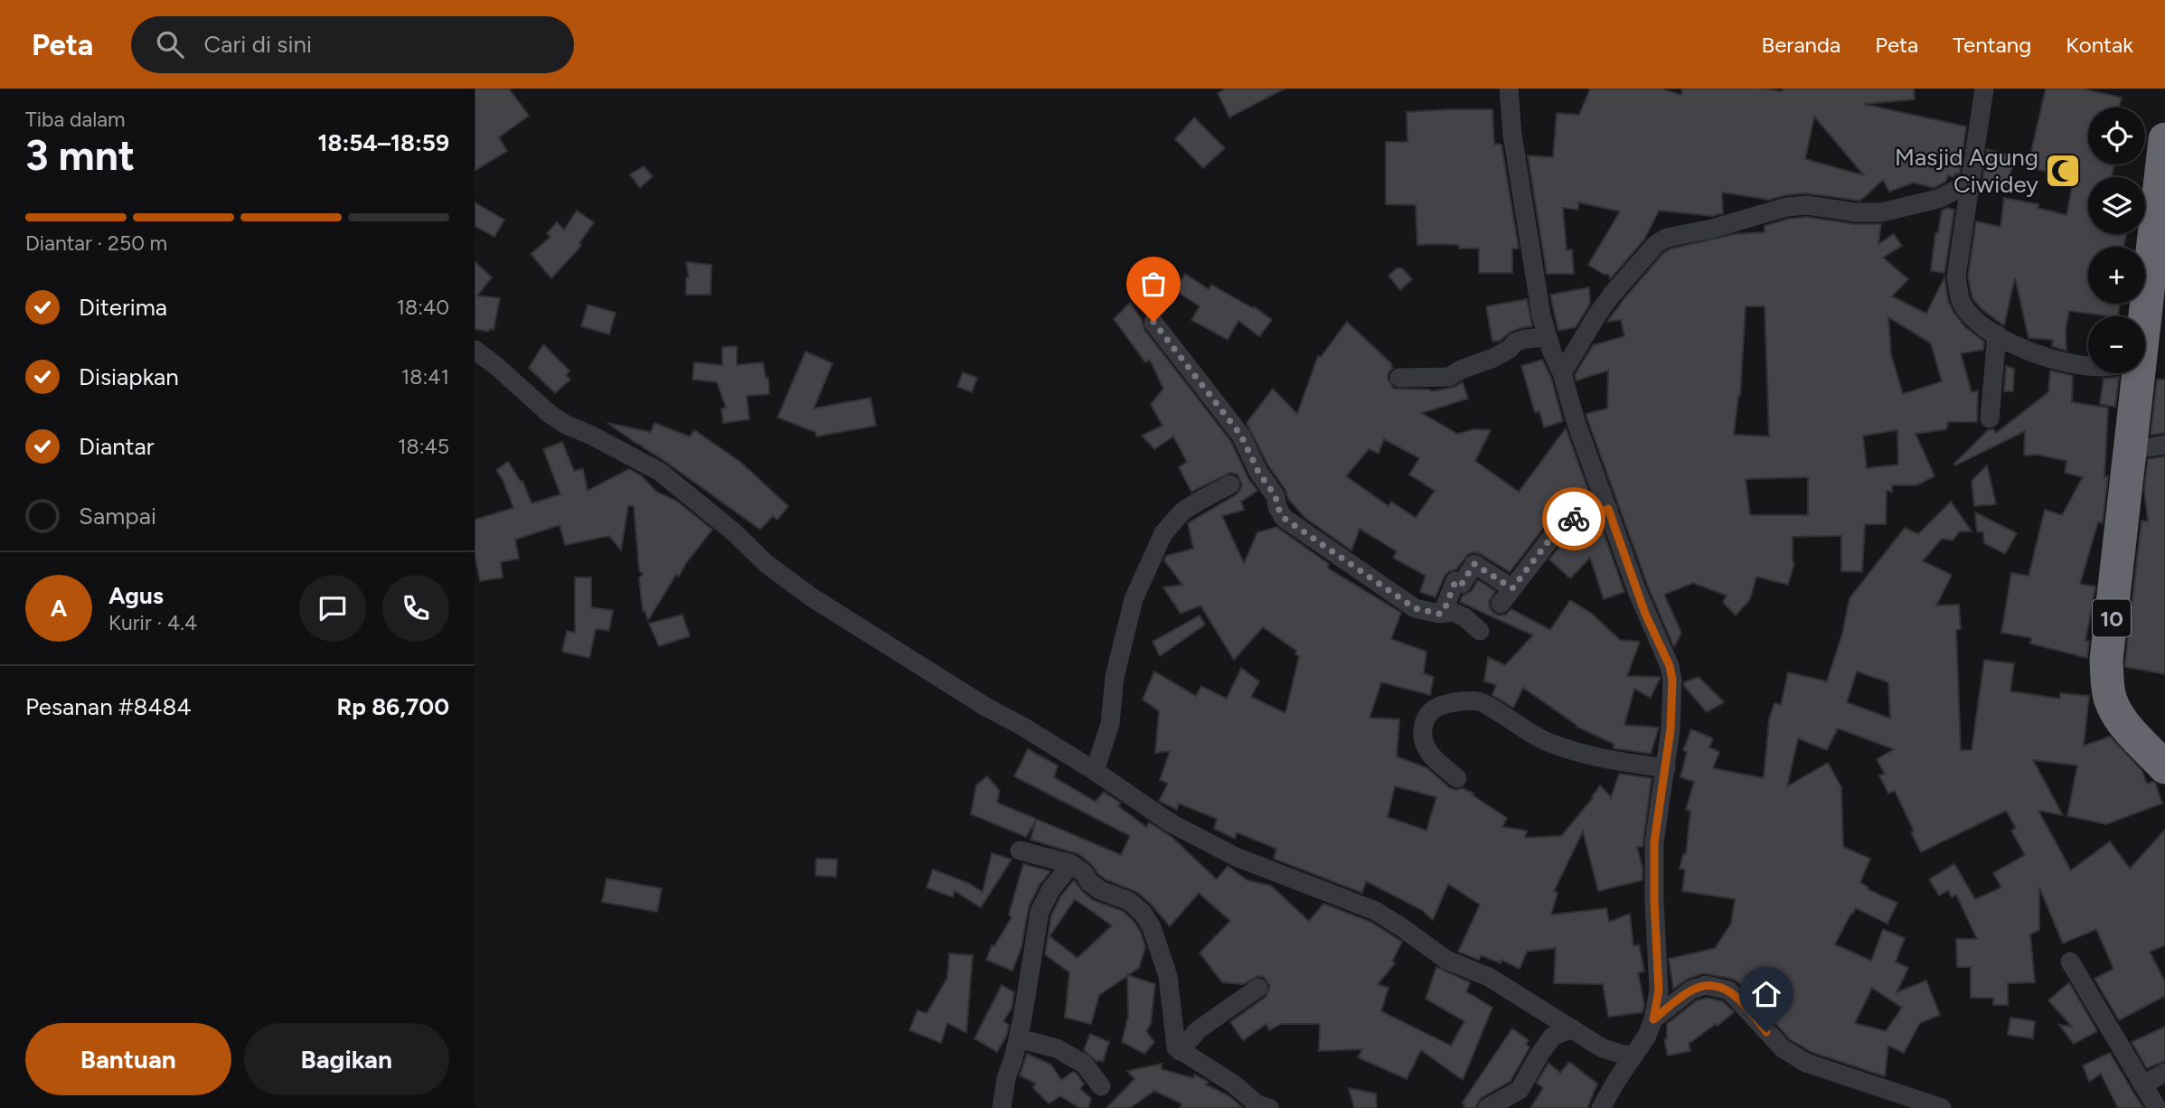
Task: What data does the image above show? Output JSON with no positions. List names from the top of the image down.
{
  "streets": {
    "highway": ["10"]
  },
  "places": {
    "mosque": ["Masjid Agung Ciwidey"]
  },
  "page": {
    "header": "Peta",
    "search": "Cari di sini",
    "nav": [
      "Beranda",
      "Peta",
      "Tentang",
      "Kontak"
    ],
    "heading": ["3 mnt", "Tiba dalam", "18:54–18:59"],
    "panel": [
      "Agus",
      "Kurir · 4.4",
      "Pesanan #8484",
      "Rp 86,700"
    ],
    "map_buttons": ["+", "−"],
    "bar": "Diantar · 250 m",
    "list": [
      ["Diterima", "18:40"],
      ["Disiapkan", "18:41"],
      ["Diantar", "18:45"],
      "Sampai"
    ],
    "round": "A",
    "buttons": ["Bantuan", "Bagikan"]
  }
}
